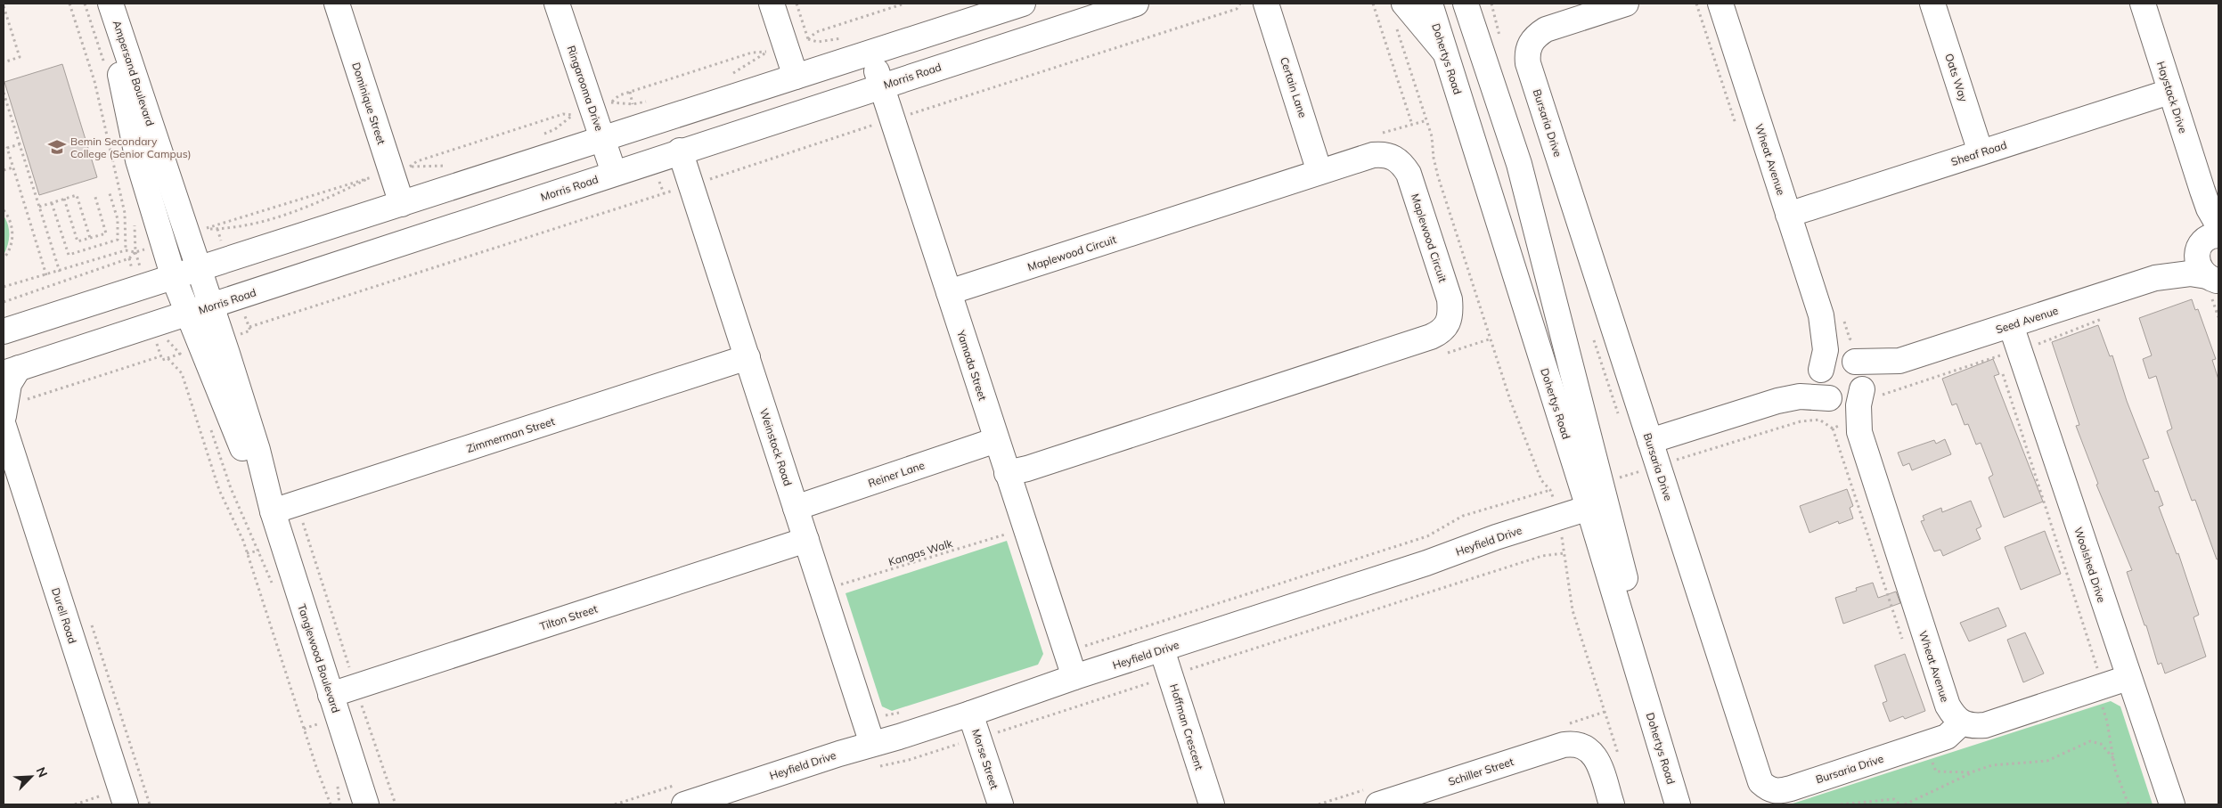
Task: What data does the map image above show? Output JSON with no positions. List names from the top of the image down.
{
  "streets": {
    "street": [
      "Dohertys Road",
      "Ampersand Boulevard",
      "Morris Road",
      "Oats Way",
      "Certain Lane",
      "Ringarooma Drive",
      "Haystack Drive",
      "Dominique Street",
      "Bursaria Drive",
      "Sheaf Road",
      "Wheat Avenue",
      "Maplewood Circuit",
      "Seed Avenue",
      "Yamada Street",
      "Zimmerman Street",
      "Weinstock Road",
      "Reiner Lane",
      "Heyfield Drive",
      "Woolshed Drive",
      "Durell Road",
      "Tilton Street",
      "Tanglewood Boulevard",
      "Hoffman Crescent",
      "Morse Street",
      "Schiller Street"
    ],
    "path": ["Kangas Walk"]
  },
  "crossings": [
    ["Dohertys Road", "Heyfield Drive"],
    ["Ampersand Boulevard", "Tanglewood Boulevard"],
    ["Morris Road", "Ringarooma Drive"],
    ["Morris Road", "Yamada Street"],
    ["Morris Road", "Weinstock Road"],
    ["Morris Road", "Tanglewood Boulevard"],
    ["Oats Way", "Sheaf Road"],
    ["Certain Lane", "Maplewood Circuit"],
    ["Haystack Drive", "Sheaf Road"],
    ["Haystack Drive", "Seed Avenue"],
    ["Bursaria Drive", "Wheat Avenue"],
    ["Sheaf Road", "Wheat Avenue"],
    ["Wheat Avenue", "Seed Avenue"],
    ["Maplewood Circuit", "Yamada Street"],
    ["Seed Avenue", "Woolshed Drive"],
    ["Yamada Street", "Reiner Lane"],
    ["Yamada Street", "Heyfield Drive"],
    ["Zimmerman Street", "Weinstock Road"],
    ["Zimmerman Street", "Tanglewood Boulevard"],
    ["Weinstock Road", "Reiner Lane"],
    ["Weinstock Road", "Heyfield Drive"],
    ["Weinstock Road", "Tilton Street"],
    ["Heyfield Drive", "Hoffman Crescent"],
    ["Heyfield Drive", "Morse Street"],
    ["Tilton Street", "Tanglewood Boulevard"]
  ],
  "places": {
    "school or university": ["Bemin Secondary College (Senior Campus)"]
  },
  "north": "top right"
}
